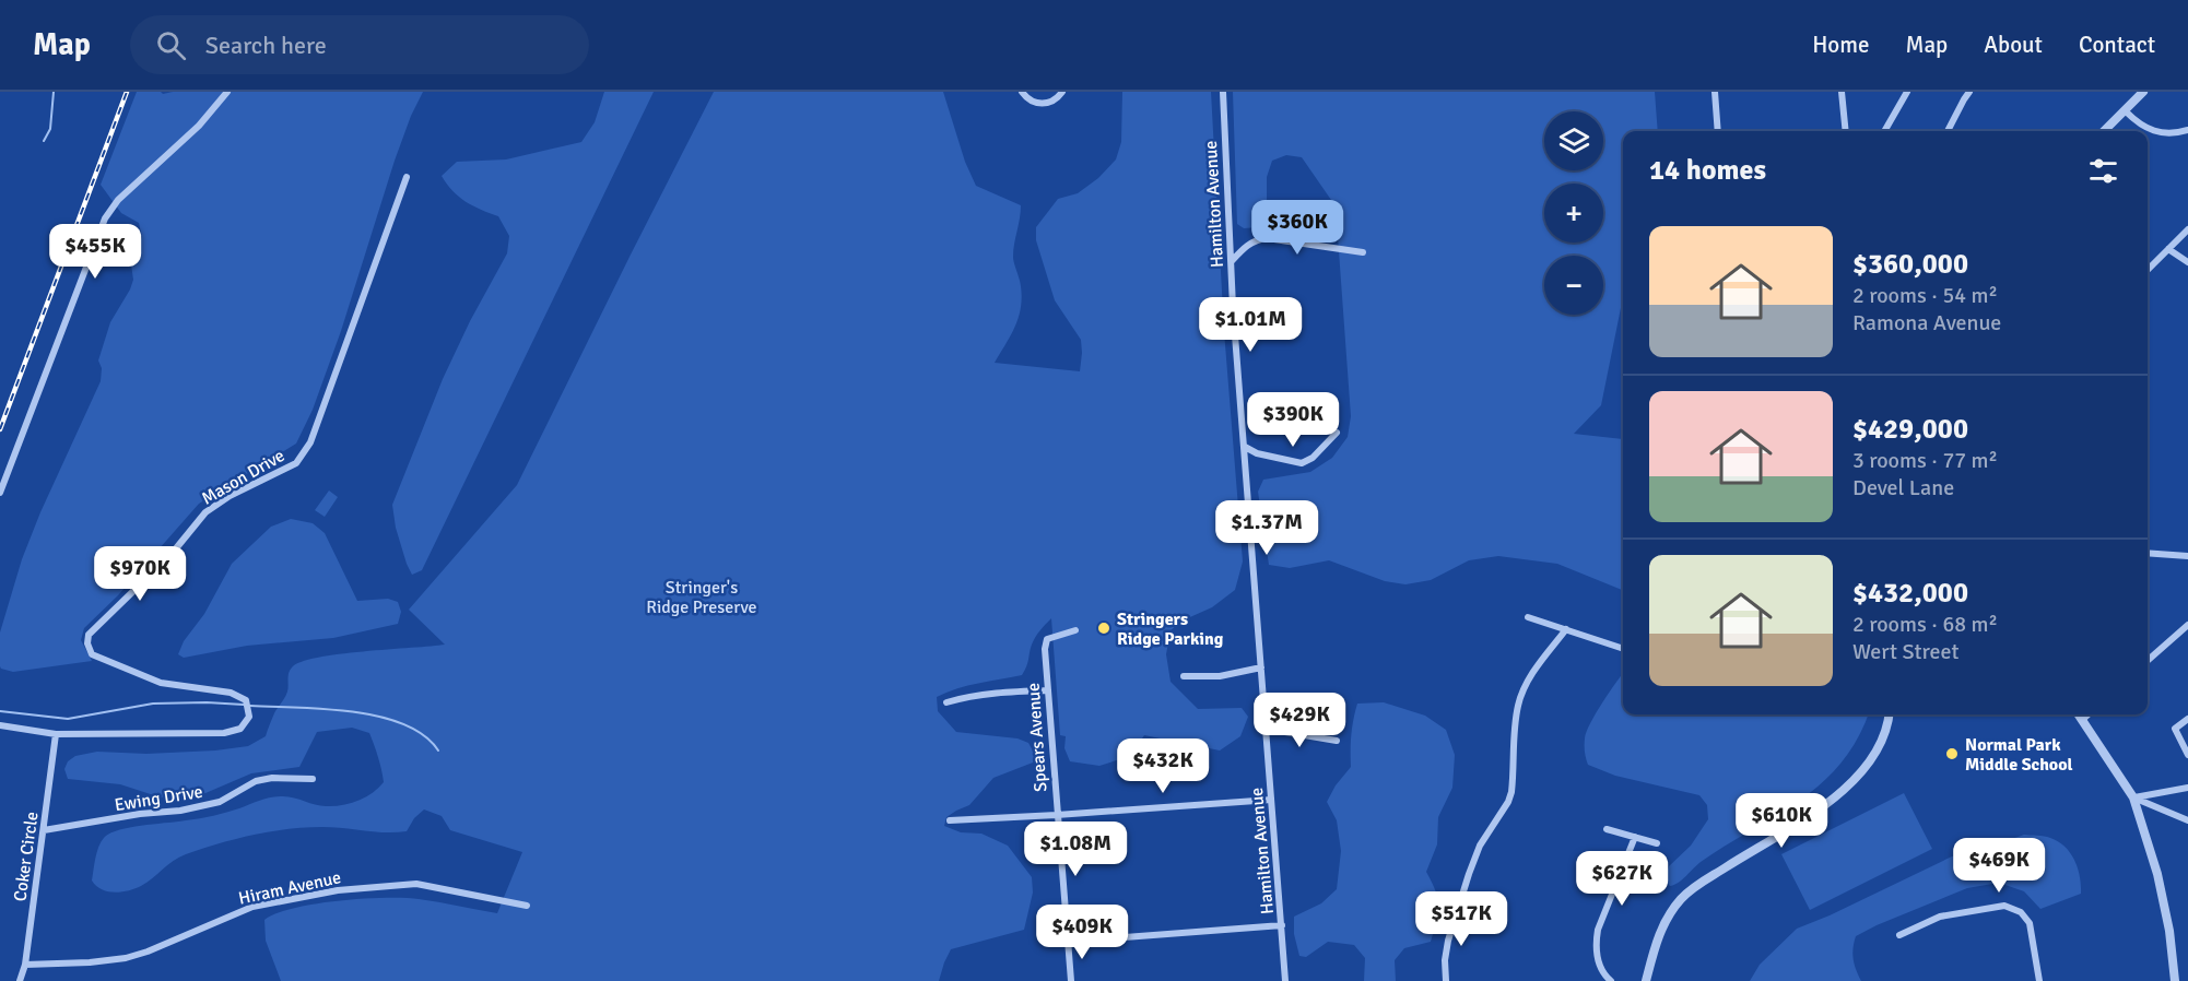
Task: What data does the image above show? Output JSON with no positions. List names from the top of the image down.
{
  "streets": {
    "street": [
      "Hamilton Avenue",
      "Mason Drive",
      "Spears Avenue",
      "Ewing Drive",
      "Coker Circle",
      "Hiram Avenue"
    ]
  },
  "crossings": [
    ["Mason Drive", "Coker Circle"],
    ["Ewing Drive", "Coker Circle"],
    ["Coker Circle", "Hiram Avenue"]
  ],
  "parks": ["Stringer's Ridge Preserve"],
  "places": ["Stringers Ridge Parking", "Normal Park Middle School"],
  "page": {
    "header": "Map",
    "search": "Search here",
    "nav": [
      "Home",
      "Map",
      "About",
      "Contact"
    ],
    "map_buttons": ["+", "−"],
    "heading": "14 homes",
    "price": [
      "$360K",
      "$455K",
      "$1.01M",
      "$390K",
      "$1.37M",
      "$970K",
      "$429K",
      "$432K",
      "$610K",
      "$1.08M",
      "$469K",
      "$627K",
      "$517K",
      "$409K"
    ],
    "list": [
      {
        "name": "$360,000",
        "note": "2 rooms · 54 m² · Ramona Avenue"
      },
      {
        "name": "$429,000",
        "note": "3 rooms · 77 m² · Devel Lane"
      },
      {
        "name": "$432,000",
        "note": "2 rooms · 68 m² · Wert Street"
      }
    ]
  }
}
